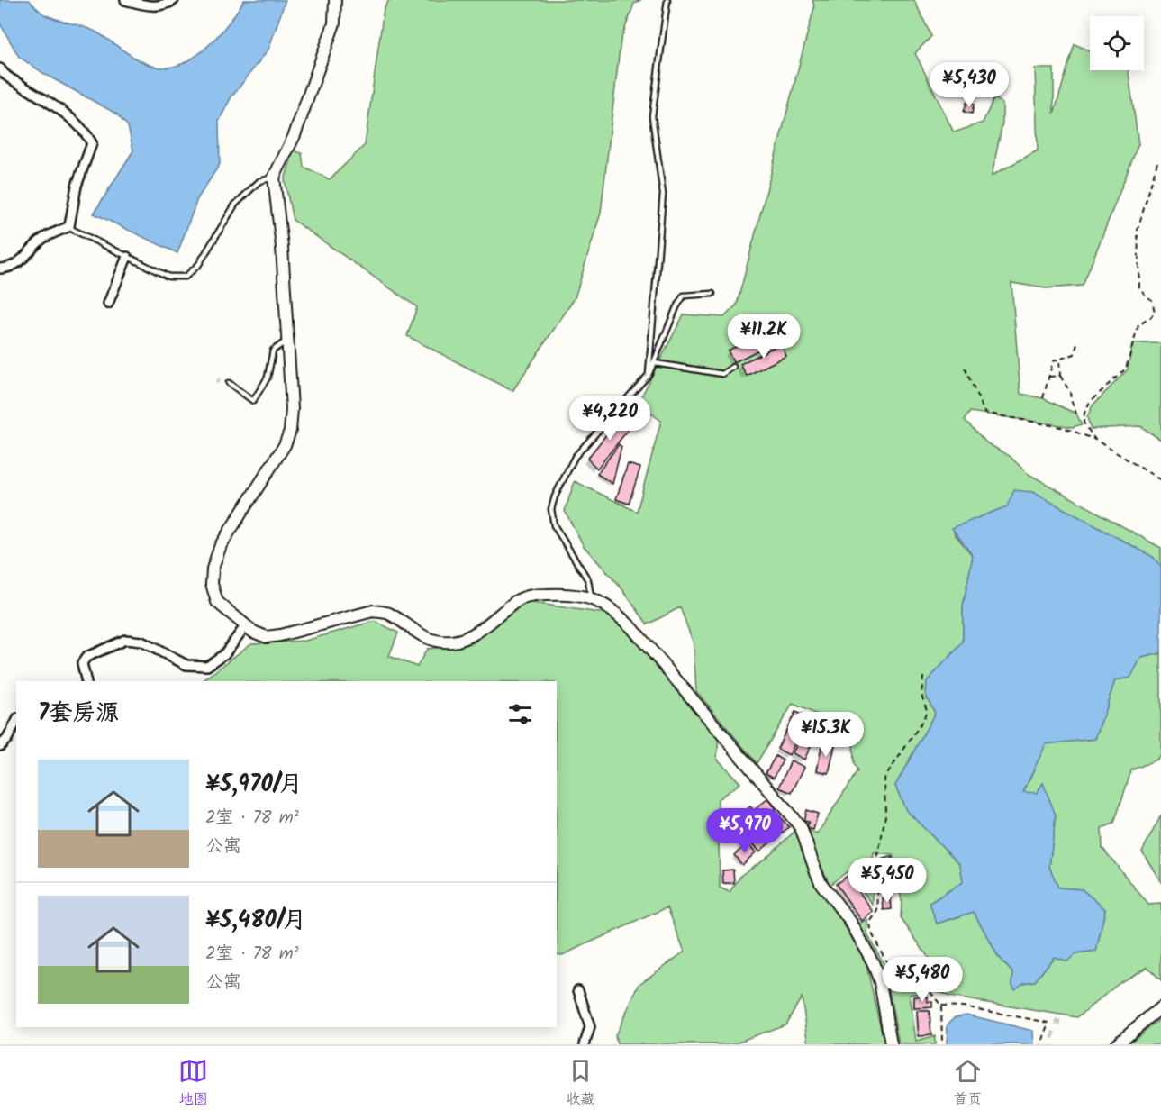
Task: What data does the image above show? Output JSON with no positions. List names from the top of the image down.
{
  "page": {
    "price": [
      "¥5,430",
      "¥11.2K",
      "¥4,220",
      "¥15.3K",
      "¥5,970",
      "¥5,450",
      "¥5,480"
    ],
    "heading": "7套房源",
    "list": [
      {
        "name": "¥5,970/月",
        "note": "2室 · 78 m² · 公寓"
      },
      {
        "name": "¥5,480/月",
        "note": "2室 · 78 m² · 公寓"
      }
    ],
    "tabs": ["地图", "收藏", "首页"]
  }
}
